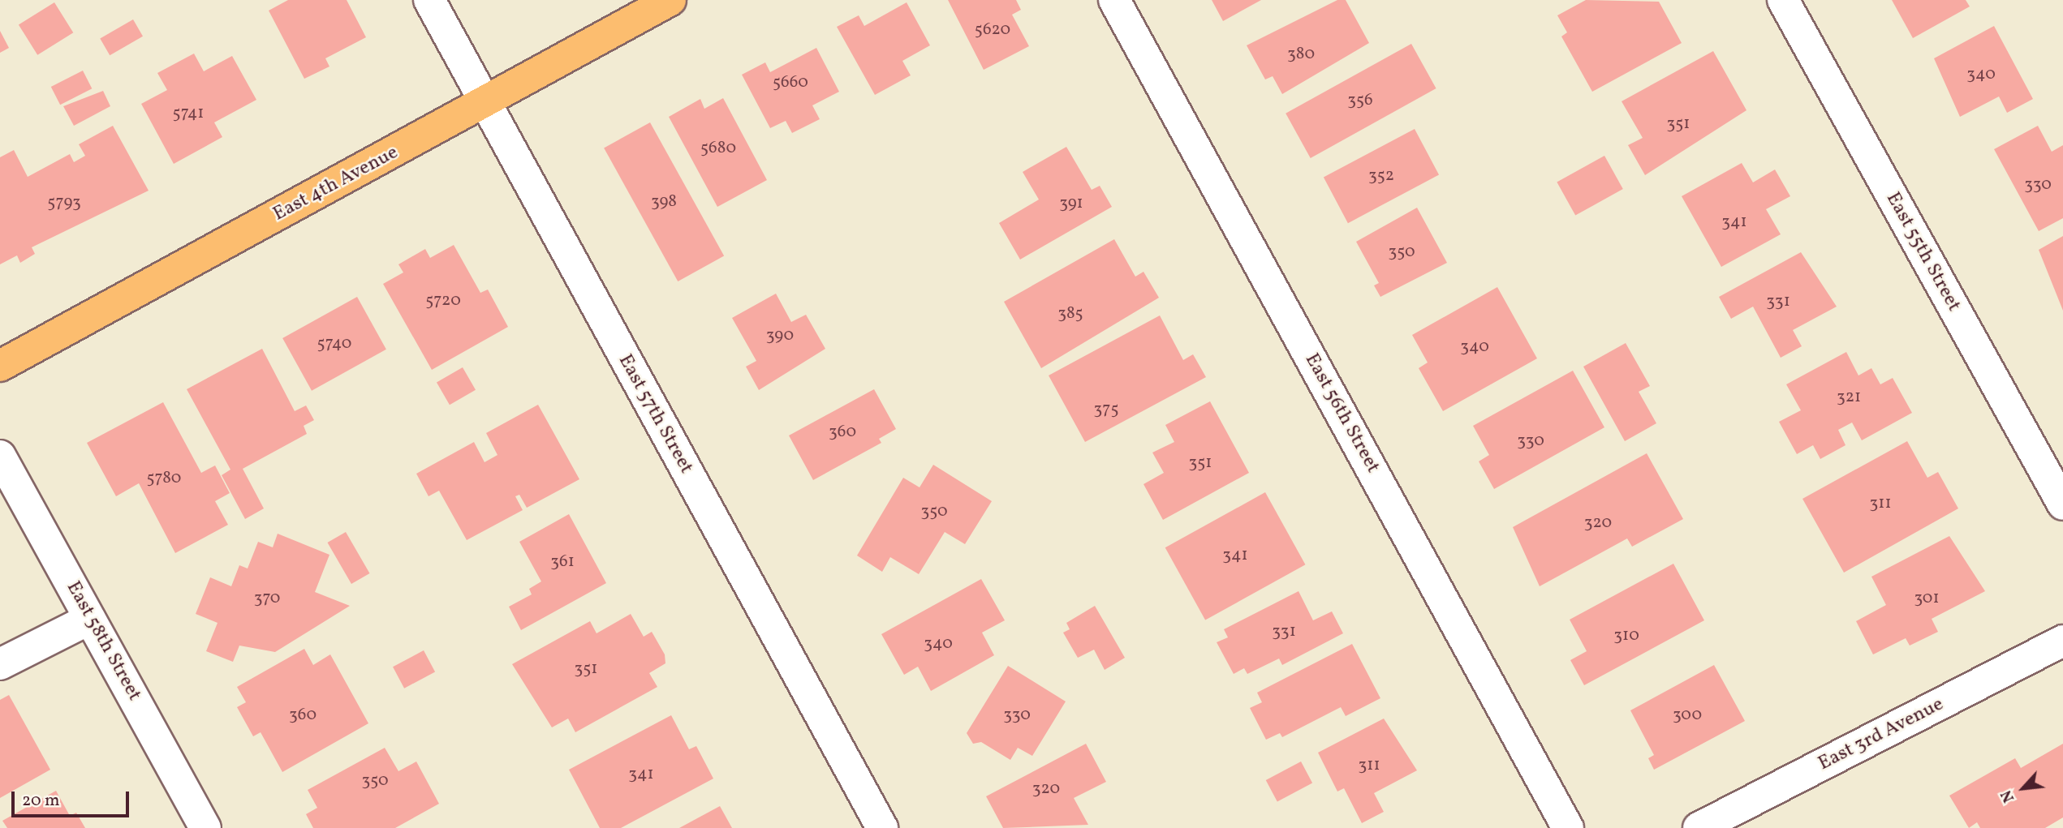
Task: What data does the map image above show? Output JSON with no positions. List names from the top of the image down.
{
  "streets": {
    "main road": ["East 4th Avenue"],
    "street": [
      "East 55th Street",
      "East 56th Street",
      "East 57th Street",
      "East 58th Street",
      "East 3rd Avenue"
    ]
  },
  "crossings": [
    ["East 4th Avenue", "East 57th Street"]
  ],
  "house_numbers": [
    "5620",
    "380",
    "340",
    "5660",
    "356",
    "5741",
    "351",
    "5680",
    "352",
    "330",
    "398",
    "5793",
    "391",
    "341",
    "350",
    "5720",
    "331",
    "385",
    "390",
    "5740",
    "340",
    "321",
    "375",
    "360",
    "330",
    "351",
    "5780",
    "311",
    "350",
    "320",
    "341",
    "361",
    "370",
    "301",
    "331",
    "310",
    "340",
    "351",
    "360",
    "330",
    "300",
    "311",
    "341",
    "350",
    "320"
  ],
  "scale_bar": "20 m",
  "north": "bottom left"
}
